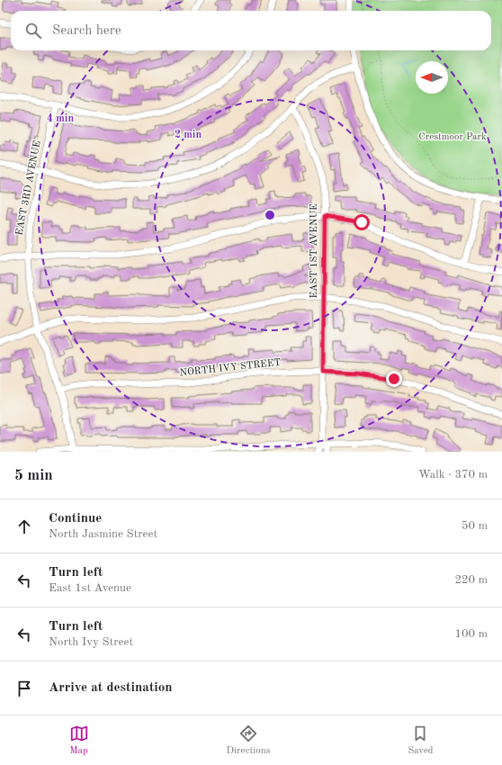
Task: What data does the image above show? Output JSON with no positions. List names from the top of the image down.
{
  "streets": {
    "street": ["EAST 3RD AVENUE", "EAST 1ST AVENUE", "NORTH IVY STREET"]
  },
  "crossings": [
    ["EAST 3RD AVENUE", "NORTH IVY STREET"],
    ["EAST 1ST AVENUE", "NORTH IVY STREET"]
  ],
  "parks": ["Crestmoor Park"],
  "north": "left",
  "page": {
    "search": "Search here",
    "heading": ["5 min", "Walk · 370 m"],
    "list": [
      ["Continue", "North Jasmine Street", "50 m"],
      ["Turn left", "East 1st Avenue", "220 m"],
      ["Turn left", "North Ivy Street", "100 m"],
      "Arrive at destination"
    ],
    "nav": ["Map", "Directions", "Saved"]
  },
  "rings": ["4 min", "2 min"]
}
